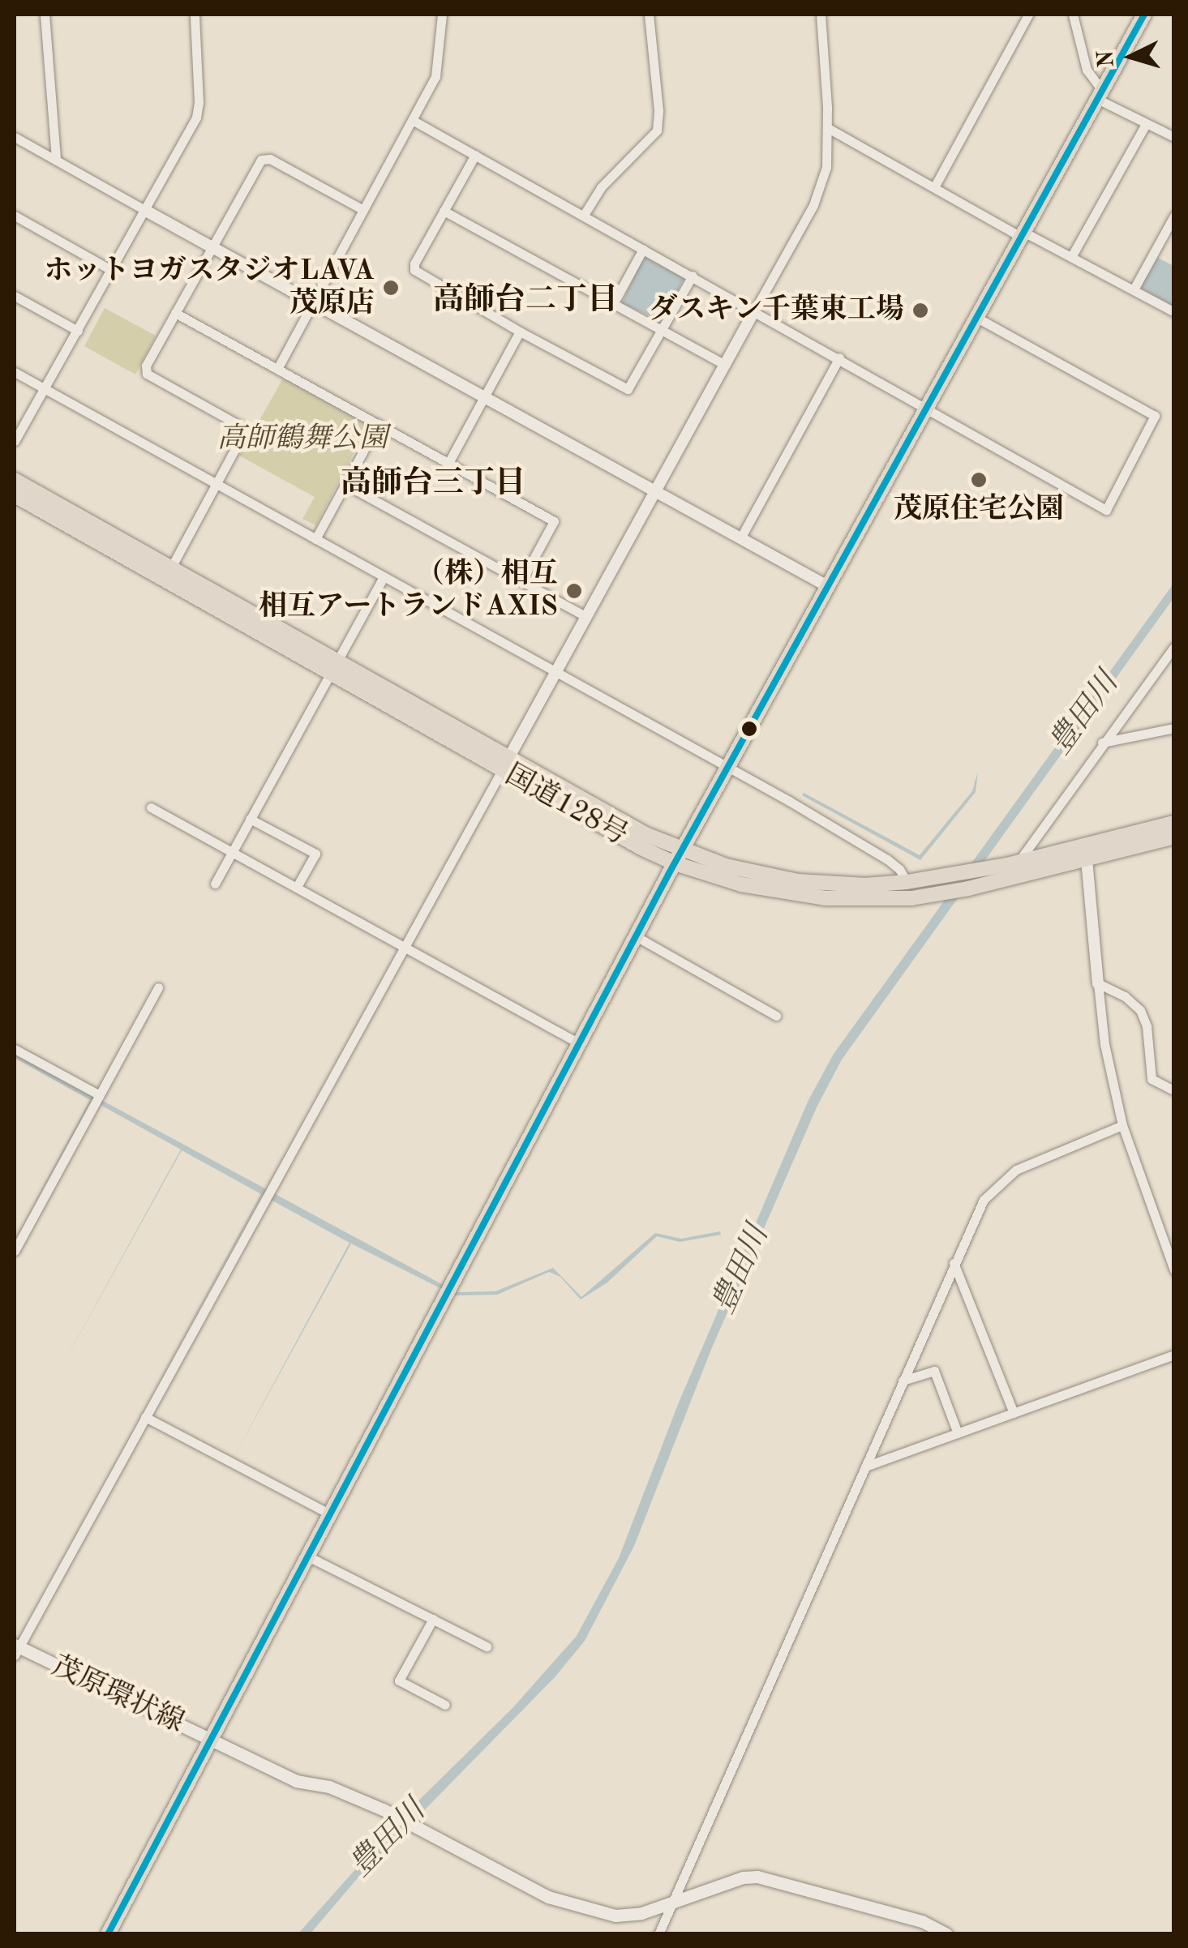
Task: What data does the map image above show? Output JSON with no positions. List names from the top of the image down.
{
  "streets": {
    "main road": ["国道128号", "茂原環状線"]
  },
  "districts": ["高師台二丁目", "高師台三丁目"],
  "water": ["豊田川"],
  "parks": ["高師鶴舞公園"],
  "places": [
    "ホットヨガスタジオLAVA 茂原店",
    "ダスキン千葉東工場",
    "茂原住宅公園",
    "（株）相互 相互アートランドAXIS"
  ],
  "north": "left"
}
